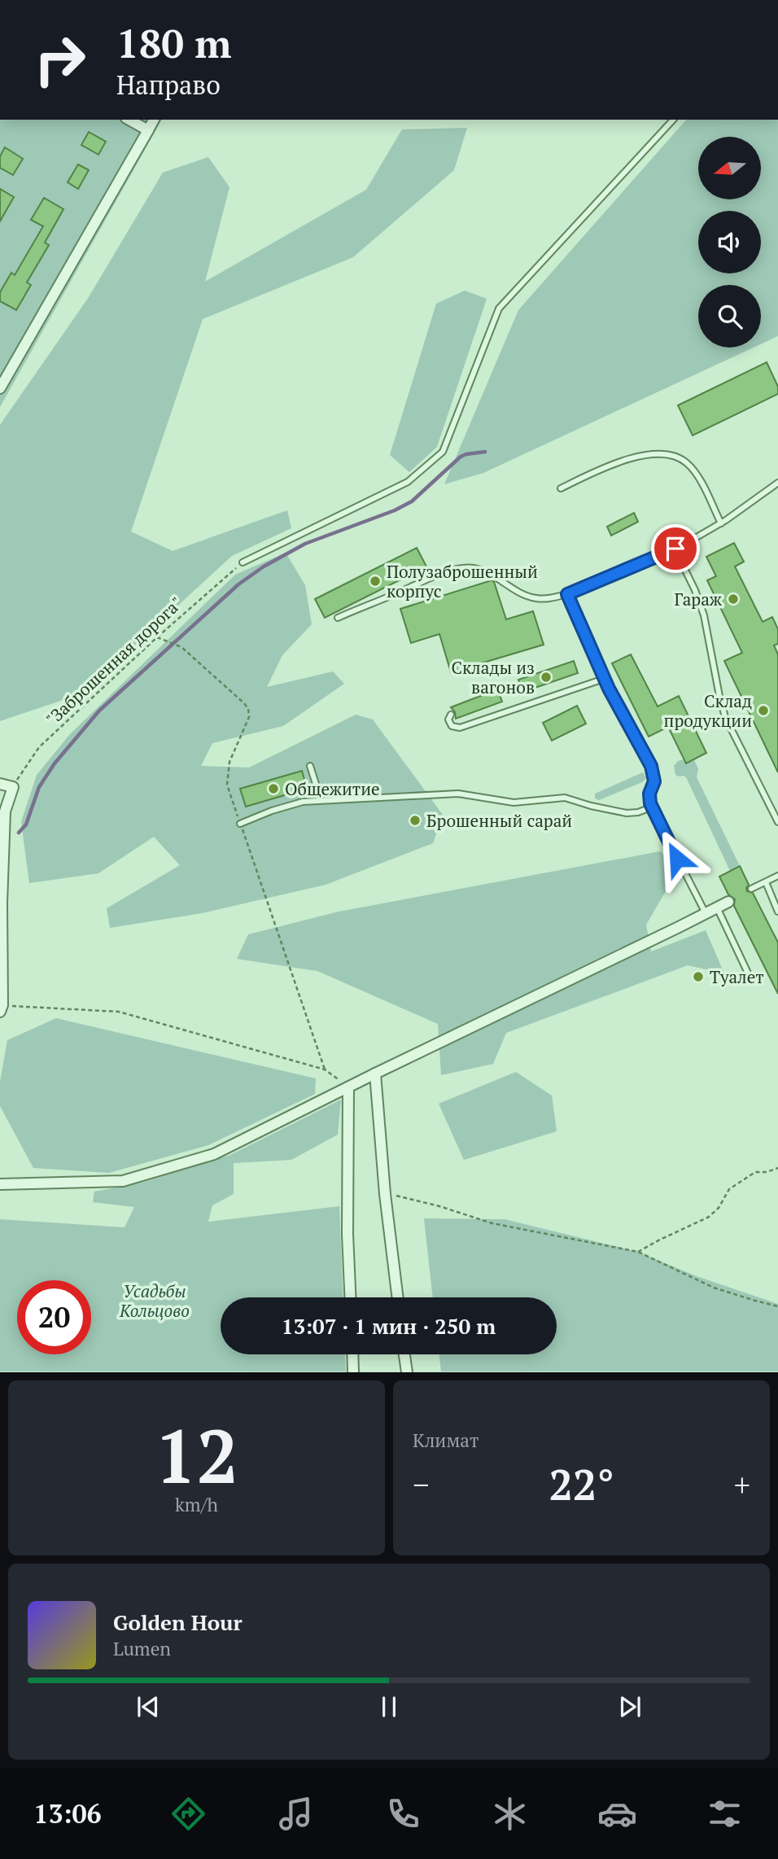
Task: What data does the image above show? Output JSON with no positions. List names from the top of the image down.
{
  "streets": {
    "path": ["\"Заброшенная дорога\""]
  },
  "parks": ["Усадьбы Кольцово"],
  "places": [
    "Полузаброшенный корпус",
    "Гараж",
    "Склады из вагонов",
    "Склад продукции",
    "Общежитие",
    "Брошенный сарай",
    "Туалет"
  ],
  "north": "left",
  "page": {
    "turn": ["180 m", "Направо"],
    "limit": "20",
    "trip": "13:07 · 1 мин · 250 m",
    "tile": [
      ["12", "km/h"],
      "Климат"
    ],
    "heat": ["−", "22°", "+"],
    "song": ["Golden Hour", "Lumen"],
    "tabs": "13:06"
  }
}
